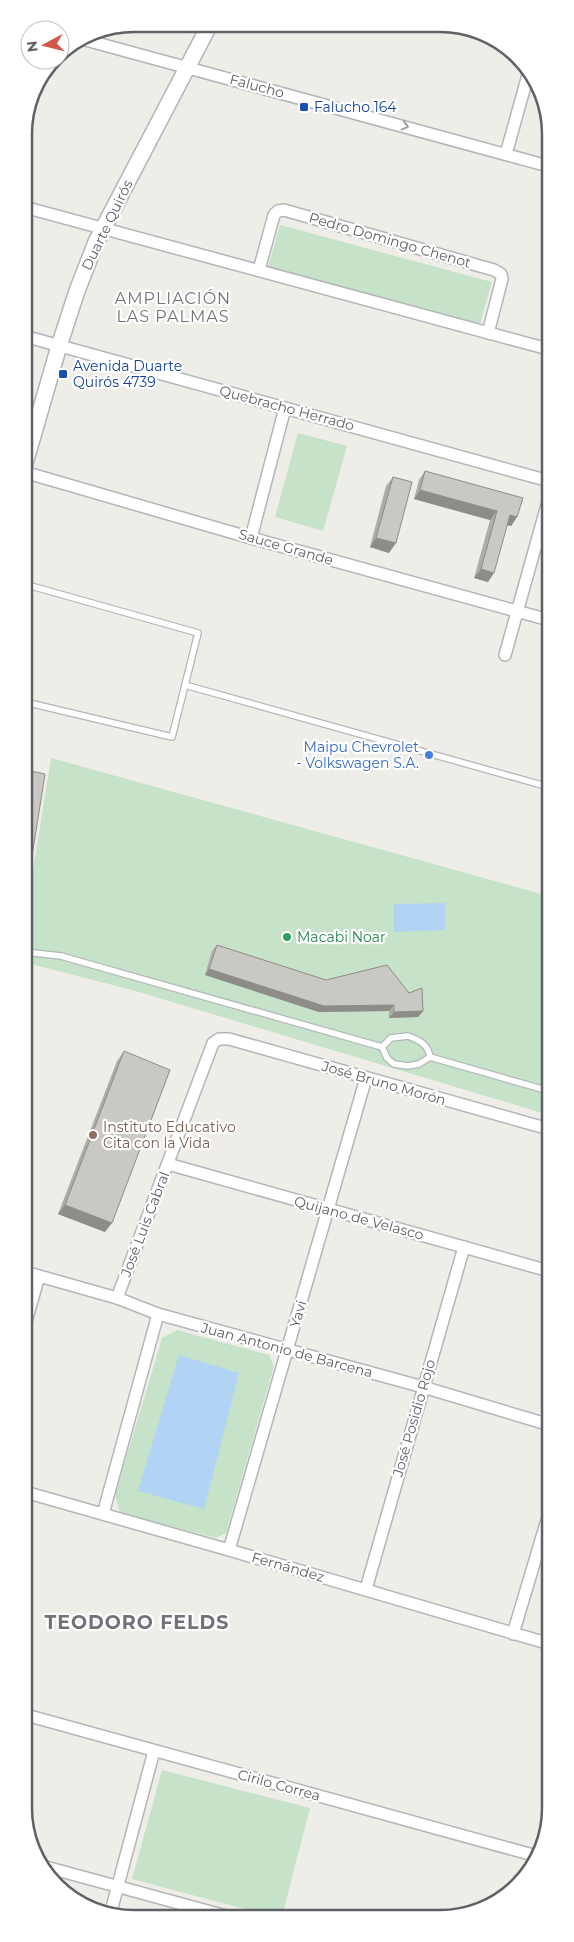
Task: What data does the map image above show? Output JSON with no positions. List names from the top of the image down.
{
  "streets": {
    "main road": ["Duarte Quirós"],
    "street": [
      "Falucho",
      "Pedro Domingo Chenot",
      "Quebracho Herrado",
      "Sauce Grande",
      "José Bruno Morón",
      "Quijano de Velasco",
      "José Luis Cabral",
      "Yavi",
      "Juan Antonio de Barcena",
      "José Posidio Rojo",
      "Fernández",
      "Cirilo Correa"
    ]
  },
  "crossings": [
    ["Falucho", "Duarte Quirós"],
    ["Duarte Quirós", "Quebracho Herrado"],
    ["José Bruno Morón", "José Luis Cabral"],
    ["José Bruno Morón", "Yavi"],
    ["Quijano de Velasco", "José Luis Cabral"],
    ["Quijano de Velasco", "Yavi"],
    ["Quijano de Velasco", "José Posidio Rojo"],
    ["José Luis Cabral", "Juan Antonio de Barcena"],
    ["Yavi", "Juan Antonio de Barcena"],
    ["Yavi", "Fernández"],
    ["Juan Antonio de Barcena", "José Posidio Rojo"],
    ["José Posidio Rojo", "Fernández"]
  ],
  "one_way": ["Falucho"],
  "districts": ["AMPLIACIÓN LAS PALMAS", "TEODORO FELDS"],
  "places": {
    "transit": ["Falucho 164", "Avenida Duarte Quirós 4739"],
    "other": ["Maipu Chevrolet - Volkswagen S.A.", "Macabi Noar", "Instituto Educativo Cita con la Vida"]
  },
  "north": "left"
}
